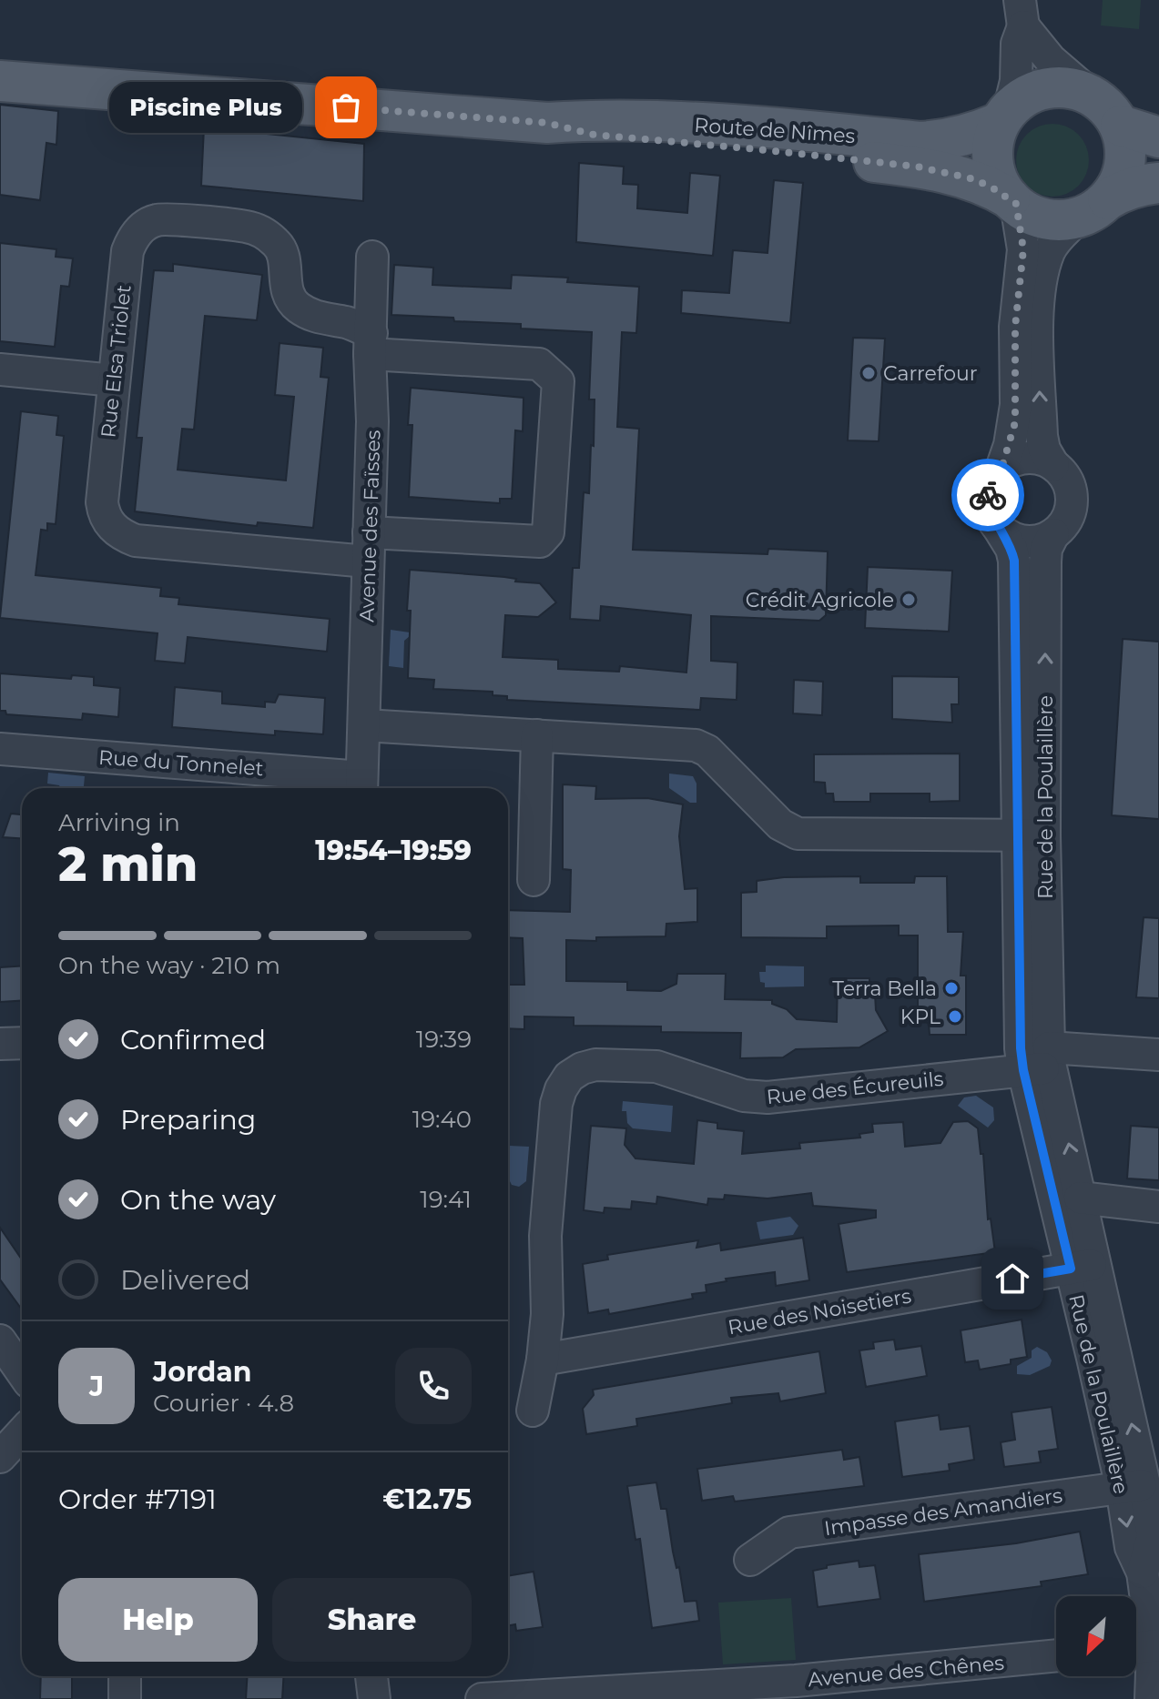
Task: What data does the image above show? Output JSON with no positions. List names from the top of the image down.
{
  "streets": {
    "main road": ["Route de Nîmes"],
    "street": [
      "Rue Elsa Triolet",
      "Avenue des Faïsses",
      "Rue du Tonnelet",
      "Rue de la Poulaillère",
      "Rue des Écureuils",
      "Rue des Noisetiers",
      "Impasse des Amandiers",
      "Avenue des Chênes"
    ]
  },
  "crossings": [
    ["Route de Nîmes", "Rue de la Poulaillère"],
    ["Rue Elsa Triolet", "Avenue des Faïsses"],
    ["Avenue des Faïsses", "Rue du Tonnelet"],
    ["Rue de la Poulaillère", "Rue des Écureuils"],
    ["Rue de la Poulaillère", "Rue des Noisetiers"],
    ["Rue de la Poulaillère", "Impasse des Amandiers"],
    ["Rue des Écureuils", "Rue des Noisetiers"]
  ],
  "places": [
    "Piscine Plus",
    "Carrefour",
    "Crédit Agricole",
    "Terra Bella",
    "KPL"
  ],
  "north": "bottom left",
  "page": {
    "bubble": "Piscine Plus",
    "heading": ["2 min", "Arriving in", "19:54–19:59"],
    "panel": [
      "Jordan",
      "Courier · 4.8",
      "Order #7191",
      "€12.75"
    ],
    "bar": "On the way · 210 m",
    "list": [
      ["Confirmed", "19:39"],
      ["Preparing", "19:40"],
      ["On the way", "19:41"],
      "Delivered"
    ],
    "round": "J",
    "buttons": ["Help", "Share"]
  }
}
